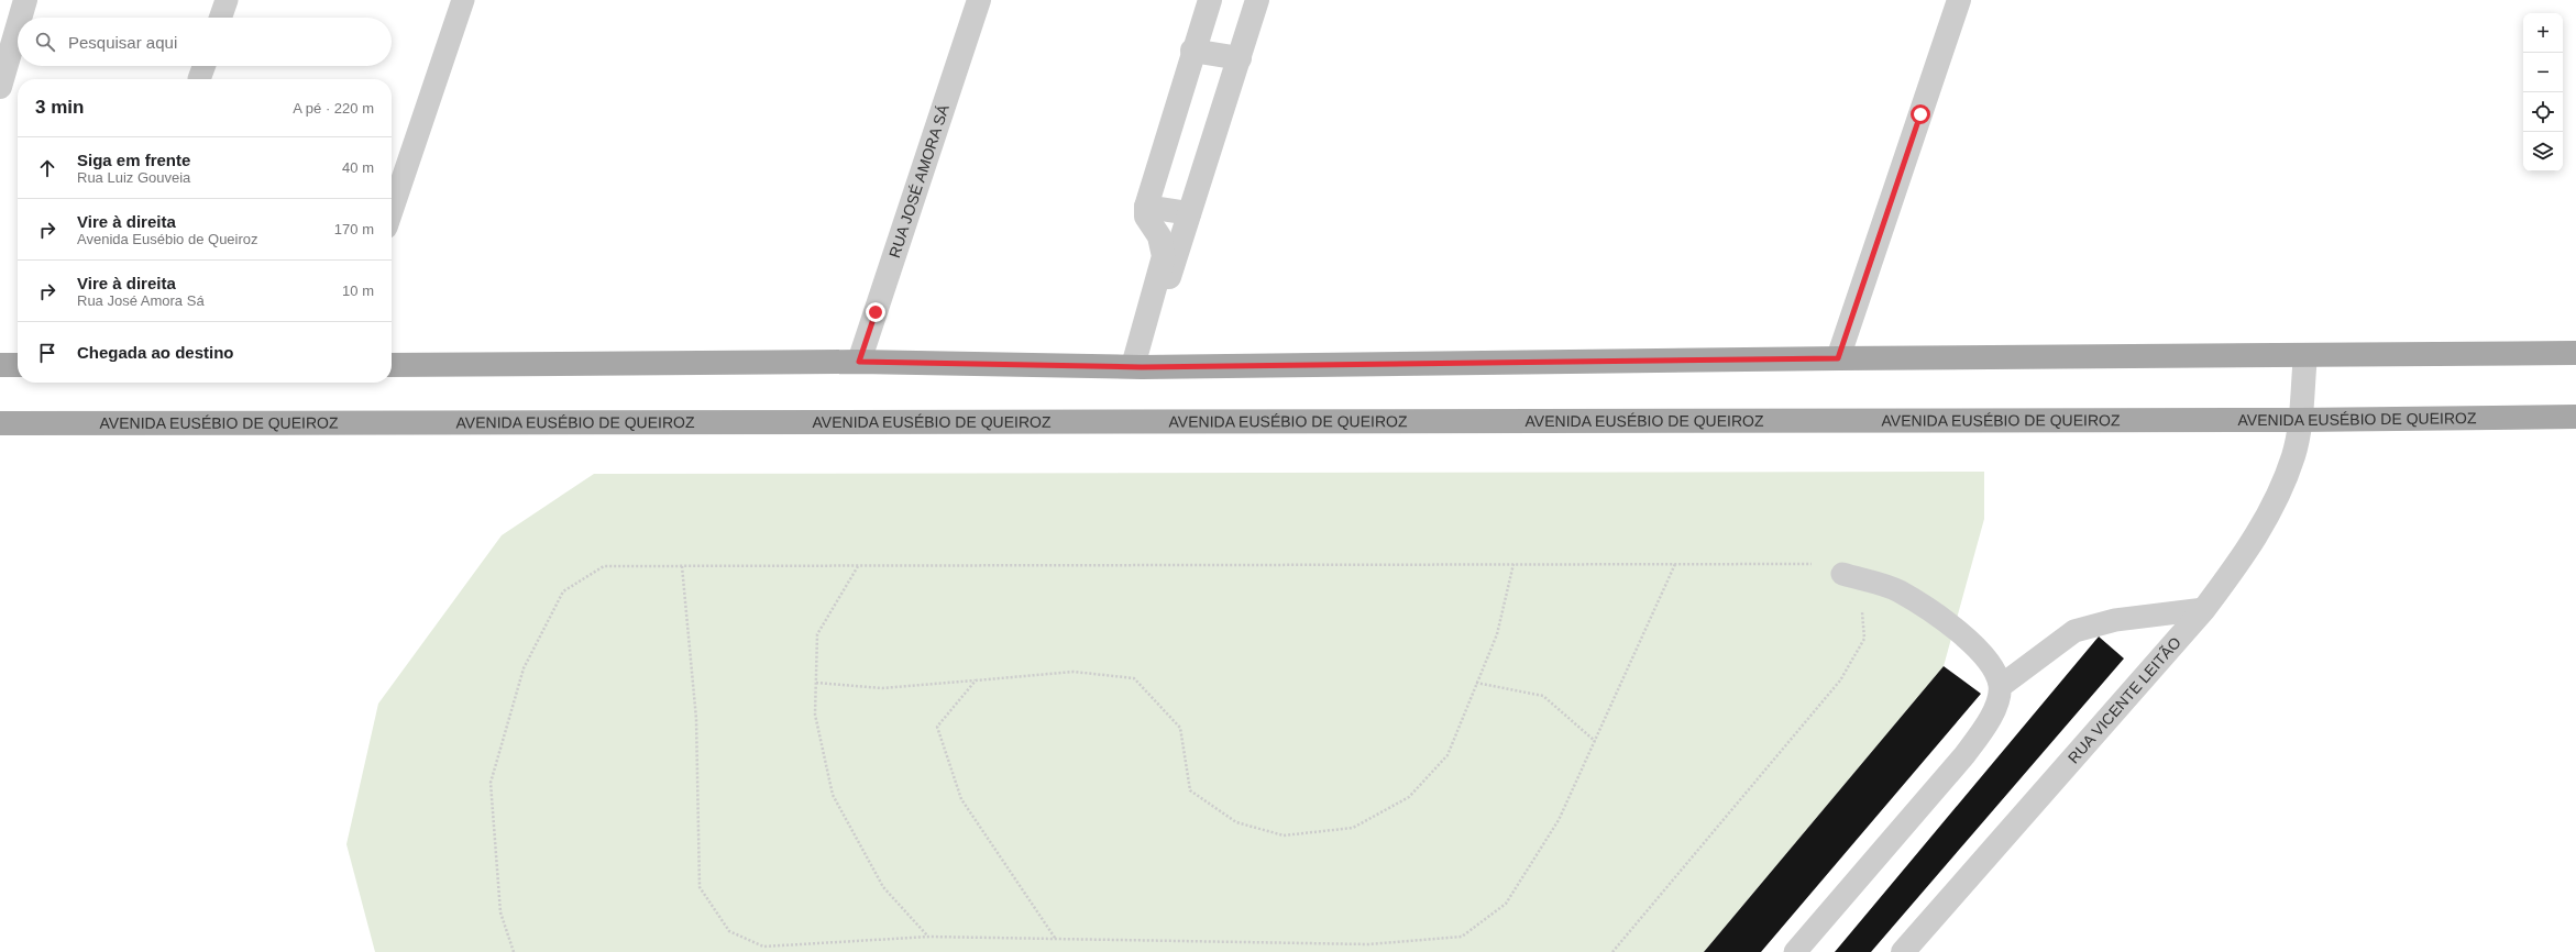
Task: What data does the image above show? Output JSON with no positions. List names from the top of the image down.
{
  "streets": {
    "main road": ["AVENIDA EUSÉBIO DE QUEIROZ"],
    "street": ["RUA JOSÉ AMORA SÁ", "RUA VICENTE LEITÃO"]
  },
  "crossings": [
    ["AVENIDA EUSÉBIO DE QUEIROZ", "RUA VICENTE LEITÃO"]
  ],
  "page": {
    "map_buttons": ["+", "−"],
    "search": "Pesquisar aqui",
    "heading": ["3 min", "A pé · 220 m"],
    "list": [
      ["Siga em frente", "Rua Luiz Gouveia", "40 m"],
      ["Vire à direita", "Avenida Eusébio de Queiroz", "170 m"],
      ["Vire à direita", "Rua José Amora Sá", "10 m"],
      "Chegada ao destino"
    ]
  }
}
